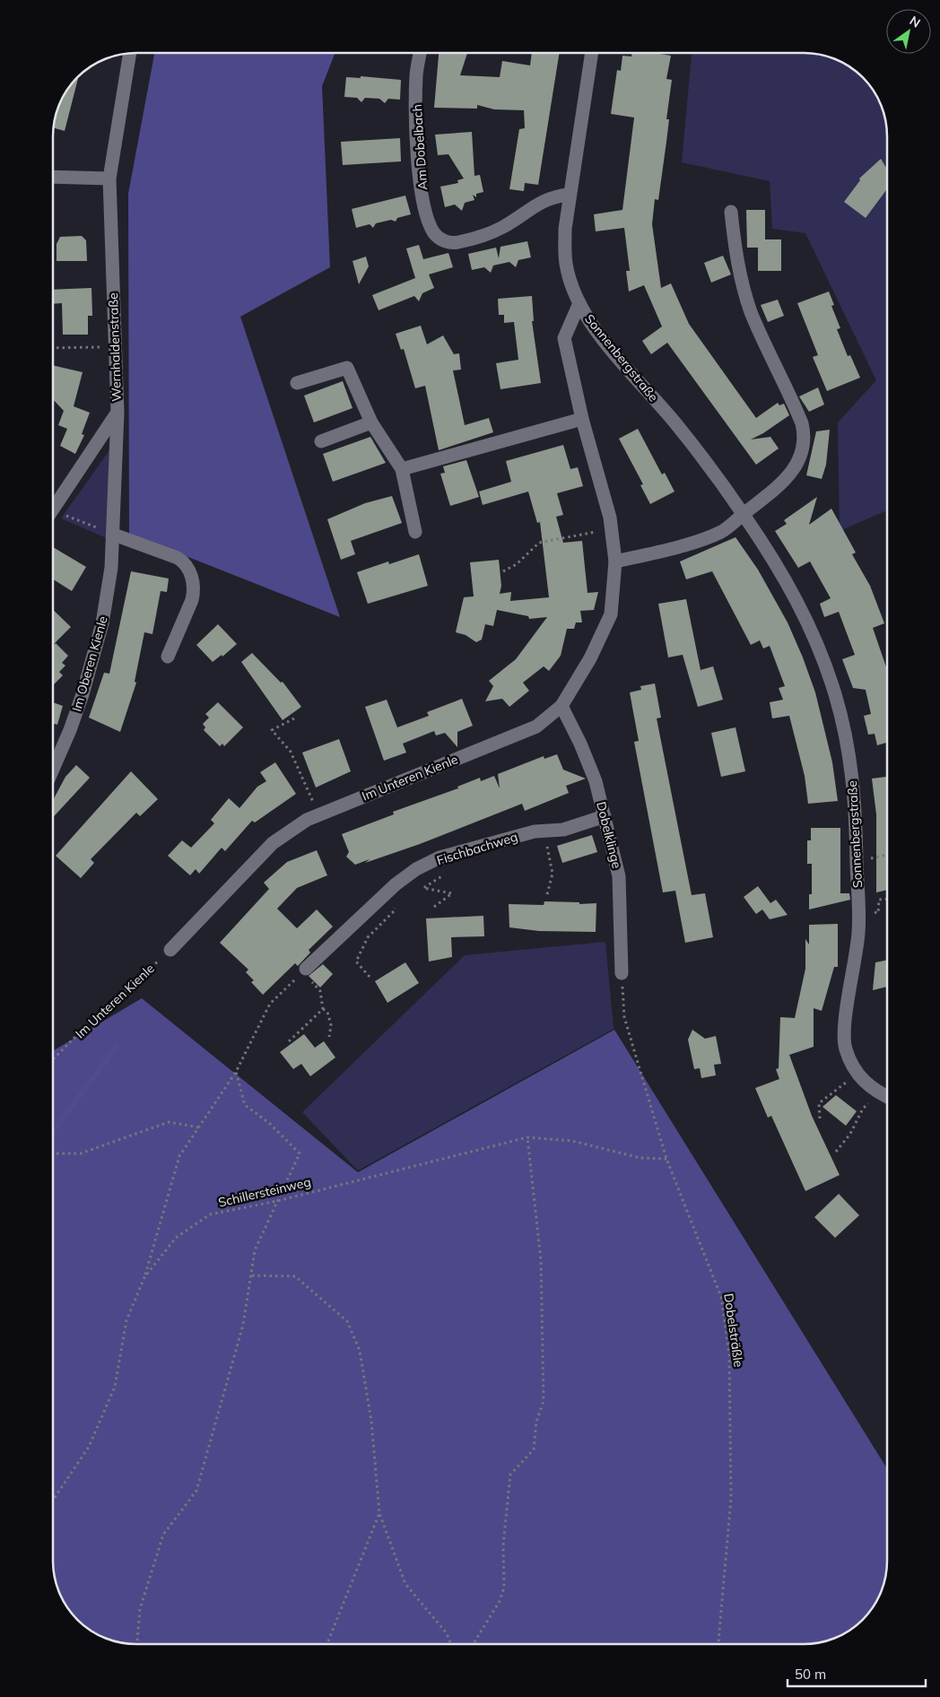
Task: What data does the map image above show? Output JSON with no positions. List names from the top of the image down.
{
  "streets": {
    "street": [
      "Am Dobelbach",
      "Wernhaldenstraße",
      "Sonnenbergstraße",
      "Im Oberen Kienle",
      "Im Unteren Kienle",
      "Dobelklinge",
      "Fischbachweg"
    ],
    "path": ["Schillersteinweg", "Dobelsträßle"]
  },
  "crossings": [
    ["Am Dobelbach", "Sonnenbergstraße"],
    ["Wernhaldenstraße", "Im Oberen Kienle"],
    ["Sonnenbergstraße", "Im Unteren Kienle"],
    ["Im Unteren Kienle", "Dobelklinge"],
    ["Dobelklinge", "Fischbachweg"],
    ["Dobelklinge", "Dobelsträßle"],
    ["Schillersteinweg", "Dobelsträßle"]
  ],
  "scale_bar": "50 m",
  "north": "top right"
}
